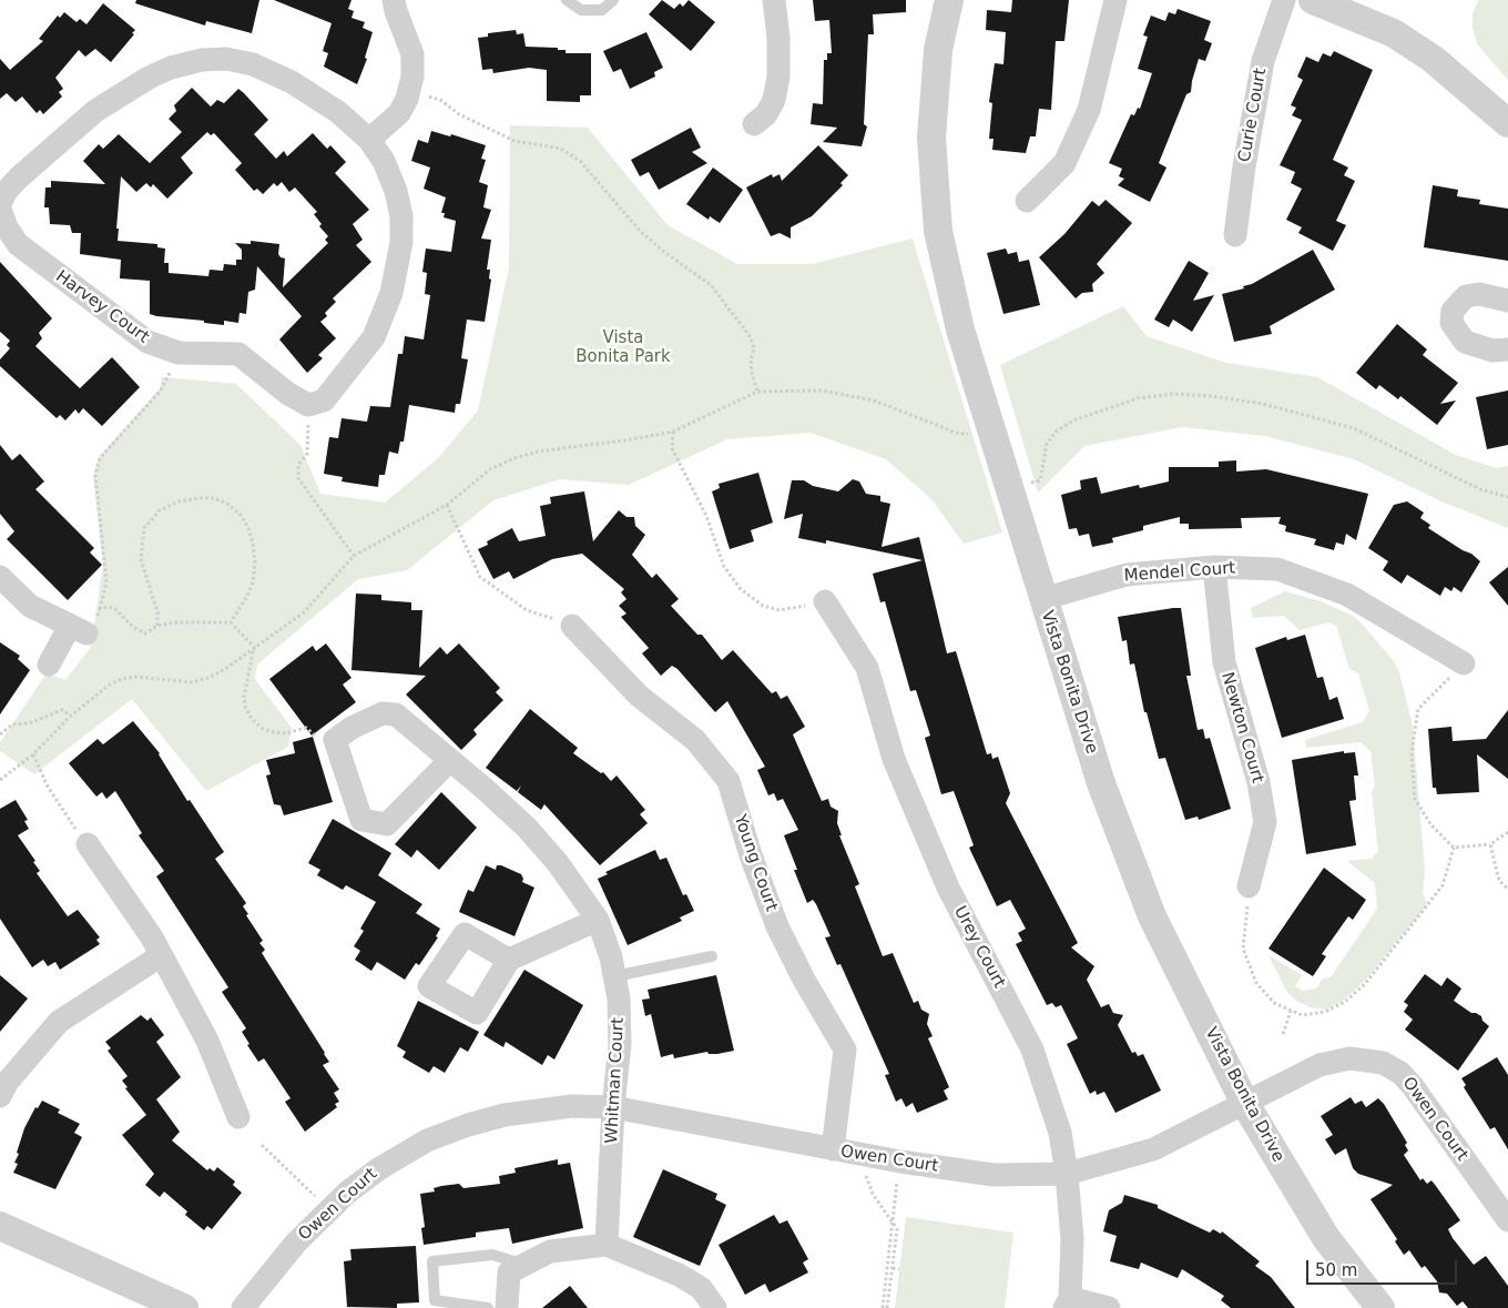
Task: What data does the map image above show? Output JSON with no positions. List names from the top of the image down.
{
  "streets": {
    "street": [
      "Curie Court",
      "Harvey Court",
      "Mendel Court",
      "Vista Bonita Drive",
      "Newton Court",
      "Young Court",
      "Urey Court",
      "Whitman Court",
      "Owen Court"
    ]
  },
  "crossings": [
    ["Mendel Court", "Vista Bonita Drive"],
    ["Mendel Court", "Newton Court"],
    ["Vista Bonita Drive", "Owen Court"],
    ["Young Court", "Owen Court"],
    ["Urey Court", "Owen Court"],
    ["Whitman Court", "Owen Court"]
  ],
  "parks": ["Vista Bonita Park"],
  "scale_bar": "50 m"
}
